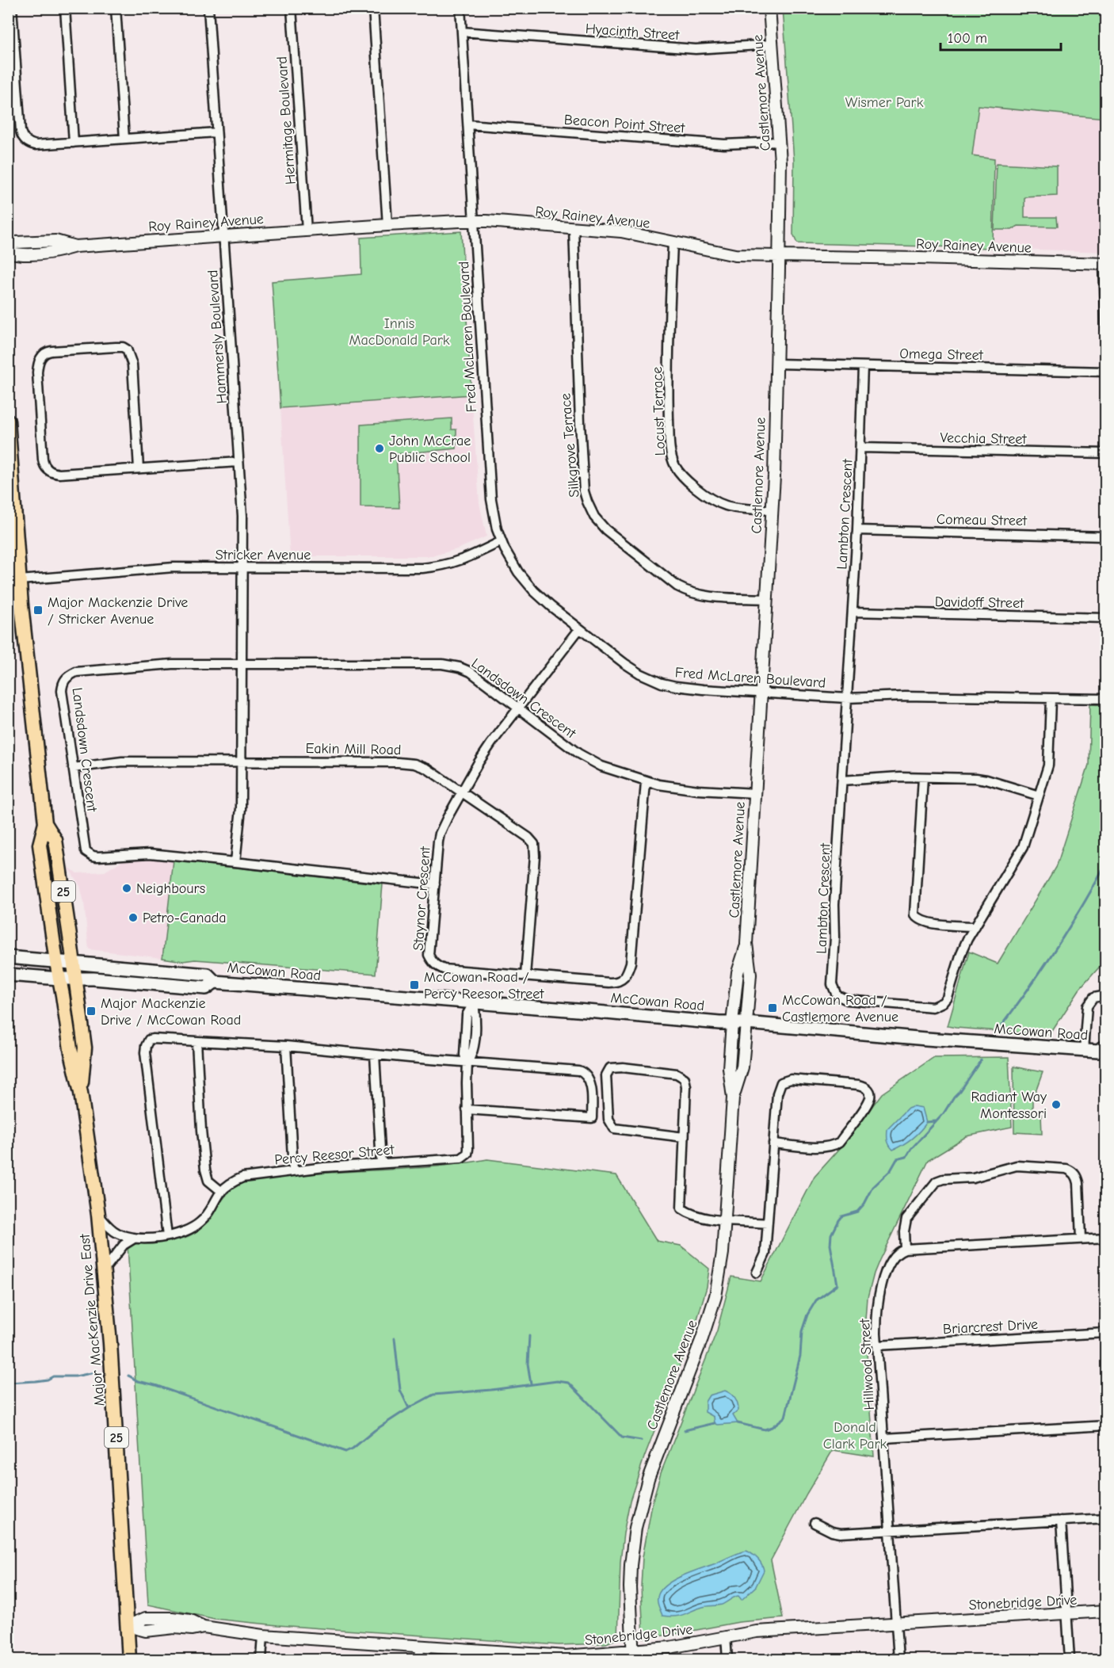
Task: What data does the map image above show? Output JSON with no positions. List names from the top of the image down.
{
  "streets": {
    "main road": ["25", "McCowan Road", "Major MacKenzie Drive East"],
    "street": [
      "Hyacinth Street",
      "Castlemore Avenue",
      "Hermitage Boulevard",
      "Beacon Point Street",
      "Roy Rainey Avenue",
      "Hammersly Boulevard",
      "Fred McLaren Boulevard",
      "Omega Street",
      "Locust Terrace",
      "Vecchia Street",
      "Silkgrove Terrace",
      "Lambton Crescent",
      "Comeau Street",
      "Stricker Avenue",
      "Davidoff Street",
      "Landsdown Crescent",
      "Eakin Mill Road",
      "Staynor Crescent",
      "Percy Reesor Street",
      "Briarcrest Drive",
      "Hillwood Street",
      "Stonebridge Drive"
    ]
  },
  "crossings": [
    ["Hyacinth Street", "Castlemore Avenue"],
    ["Hyacinth Street", "Fred McLaren Boulevard"],
    ["Castlemore Avenue", "Beacon Point Street"],
    ["Castlemore Avenue", "Roy Rainey Avenue"],
    ["Castlemore Avenue", "Fred McLaren Boulevard"],
    ["Castlemore Avenue", "Omega Street"],
    ["Castlemore Avenue", "Locust Terrace"],
    ["Castlemore Avenue", "Silkgrove Terrace"],
    ["Castlemore Avenue", "Landsdown Crescent"],
    ["Castlemore Avenue", "McCowan Road"],
    ["Castlemore Avenue", "Stonebridge Drive"],
    ["Hermitage Boulevard", "Roy Rainey Avenue"],
    ["Beacon Point Street", "Fred McLaren Boulevard"],
    ["Roy Rainey Avenue", "Hammersly Boulevard"],
    ["Roy Rainey Avenue", "Fred McLaren Boulevard"],
    ["Roy Rainey Avenue", "Locust Terrace"],
    ["Roy Rainey Avenue", "Silkgrove Terrace"],
    ["Hammersly Boulevard", "Stricker Avenue"],
    ["Hammersly Boulevard", "Landsdown Crescent"],
    ["Fred McLaren Boulevard", "Lambton Crescent"],
    ["Fred McLaren Boulevard", "Stricker Avenue"],
    ["Fred McLaren Boulevard", "Staynor Crescent"],
    ["Omega Street", "Lambton Crescent"],
    ["Vecchia Street", "Lambton Crescent"],
    ["Lambton Crescent", "Comeau Street"],
    ["Lambton Crescent", "Davidoff Street"],
    ["Stricker Avenue", "Major MacKenzie Drive East"],
    ["Landsdown Crescent", "Eakin Mill Road"],
    ["Landsdown Crescent", "Staynor Crescent"],
    ["Eakin Mill Road", "Staynor Crescent"],
    ["McCowan Road", "Percy Reesor Street"],
    ["McCowan Road", "Major MacKenzie Drive East"],
    ["Percy Reesor Street", "Major MacKenzie Drive East"],
    ["Major MacKenzie Drive East", "Stonebridge Drive"],
    ["Briarcrest Drive", "Hillwood Street"],
    ["Hillwood Street", "Stonebridge Drive"]
  ],
  "parks": ["Wismer Park", "Innis MacDonald Park", "Donald Clark Park"],
  "places": {
    "other": [
      "John McCrae Public School",
      "Neighbours",
      "Petro-Canada",
      "Radiant Way Montessori"
    ],
    "transit": [
      "Major Mackenzie Drive / Stricker Avenue",
      "McCowan Road / Percy Reesor Street",
      "McCowan Road / Castlemore Avenue",
      "Major Mackenzie Drive / McCowan Road"
    ]
  },
  "scale_bar": "100 m"
}
